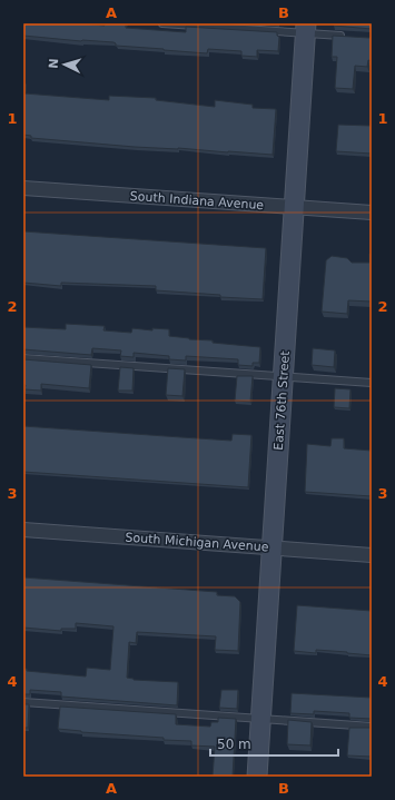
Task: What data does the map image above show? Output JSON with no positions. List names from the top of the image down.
{
  "streets": {
    "street": ["South Indiana Avenue", "East 76th Street", "South Michigan Avenue"]
  },
  "crossings": [
    ["South Indiana Avenue", "East 76th Street"],
    ["East 76th Street", "South Michigan Avenue"]
  ],
  "scale_bar": "50 m",
  "north": "left",
  "grid": {
    "columns": ["A", "B"],
    "rows": [
      "1",
      "2",
      "3",
      "4"
    ]
  }
}
